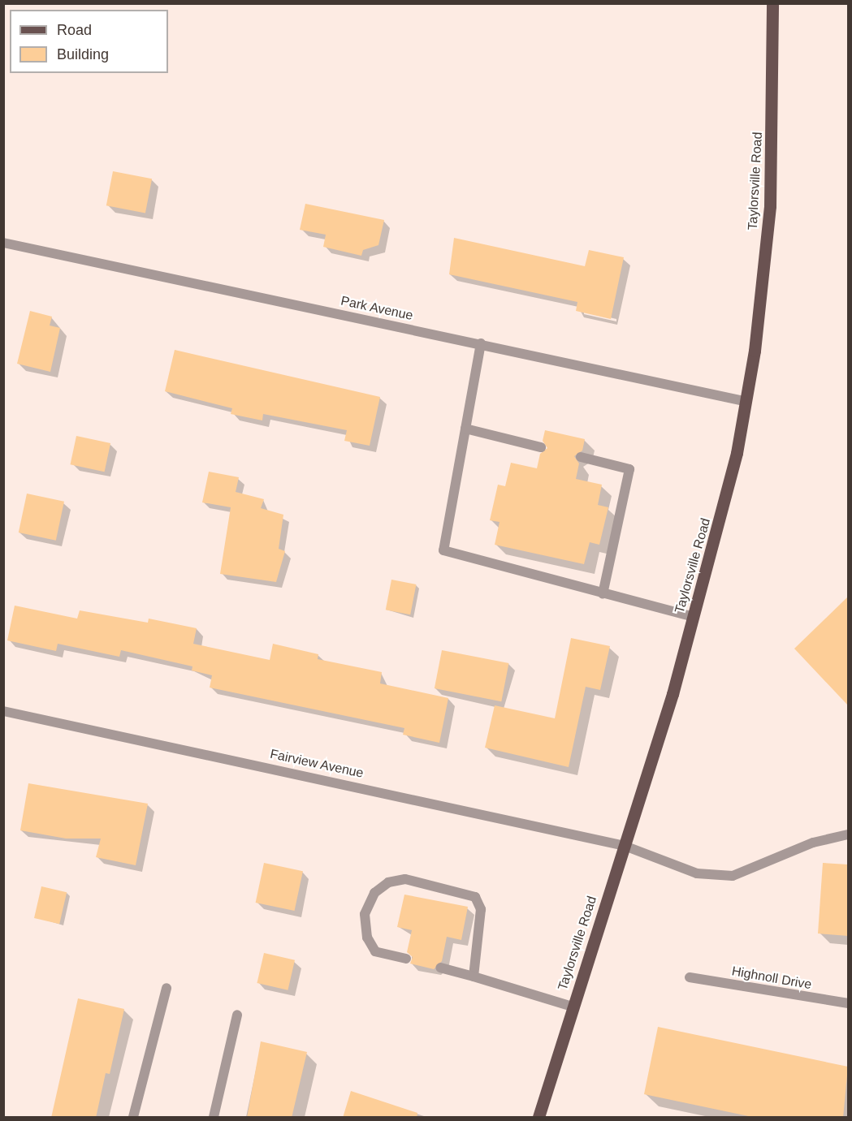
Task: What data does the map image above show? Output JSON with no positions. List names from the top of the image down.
{
  "streets": {
    "main road": ["Taylorsville Road"],
    "street": ["Park Avenue", "Fairview Avenue", "Highnoll Drive"]
  },
  "crossings": [
    ["Taylorsville Road", "Park Avenue"],
    ["Taylorsville Road", "Fairview Avenue"]
  ],
  "legend": ["Road", "Building"]
}
